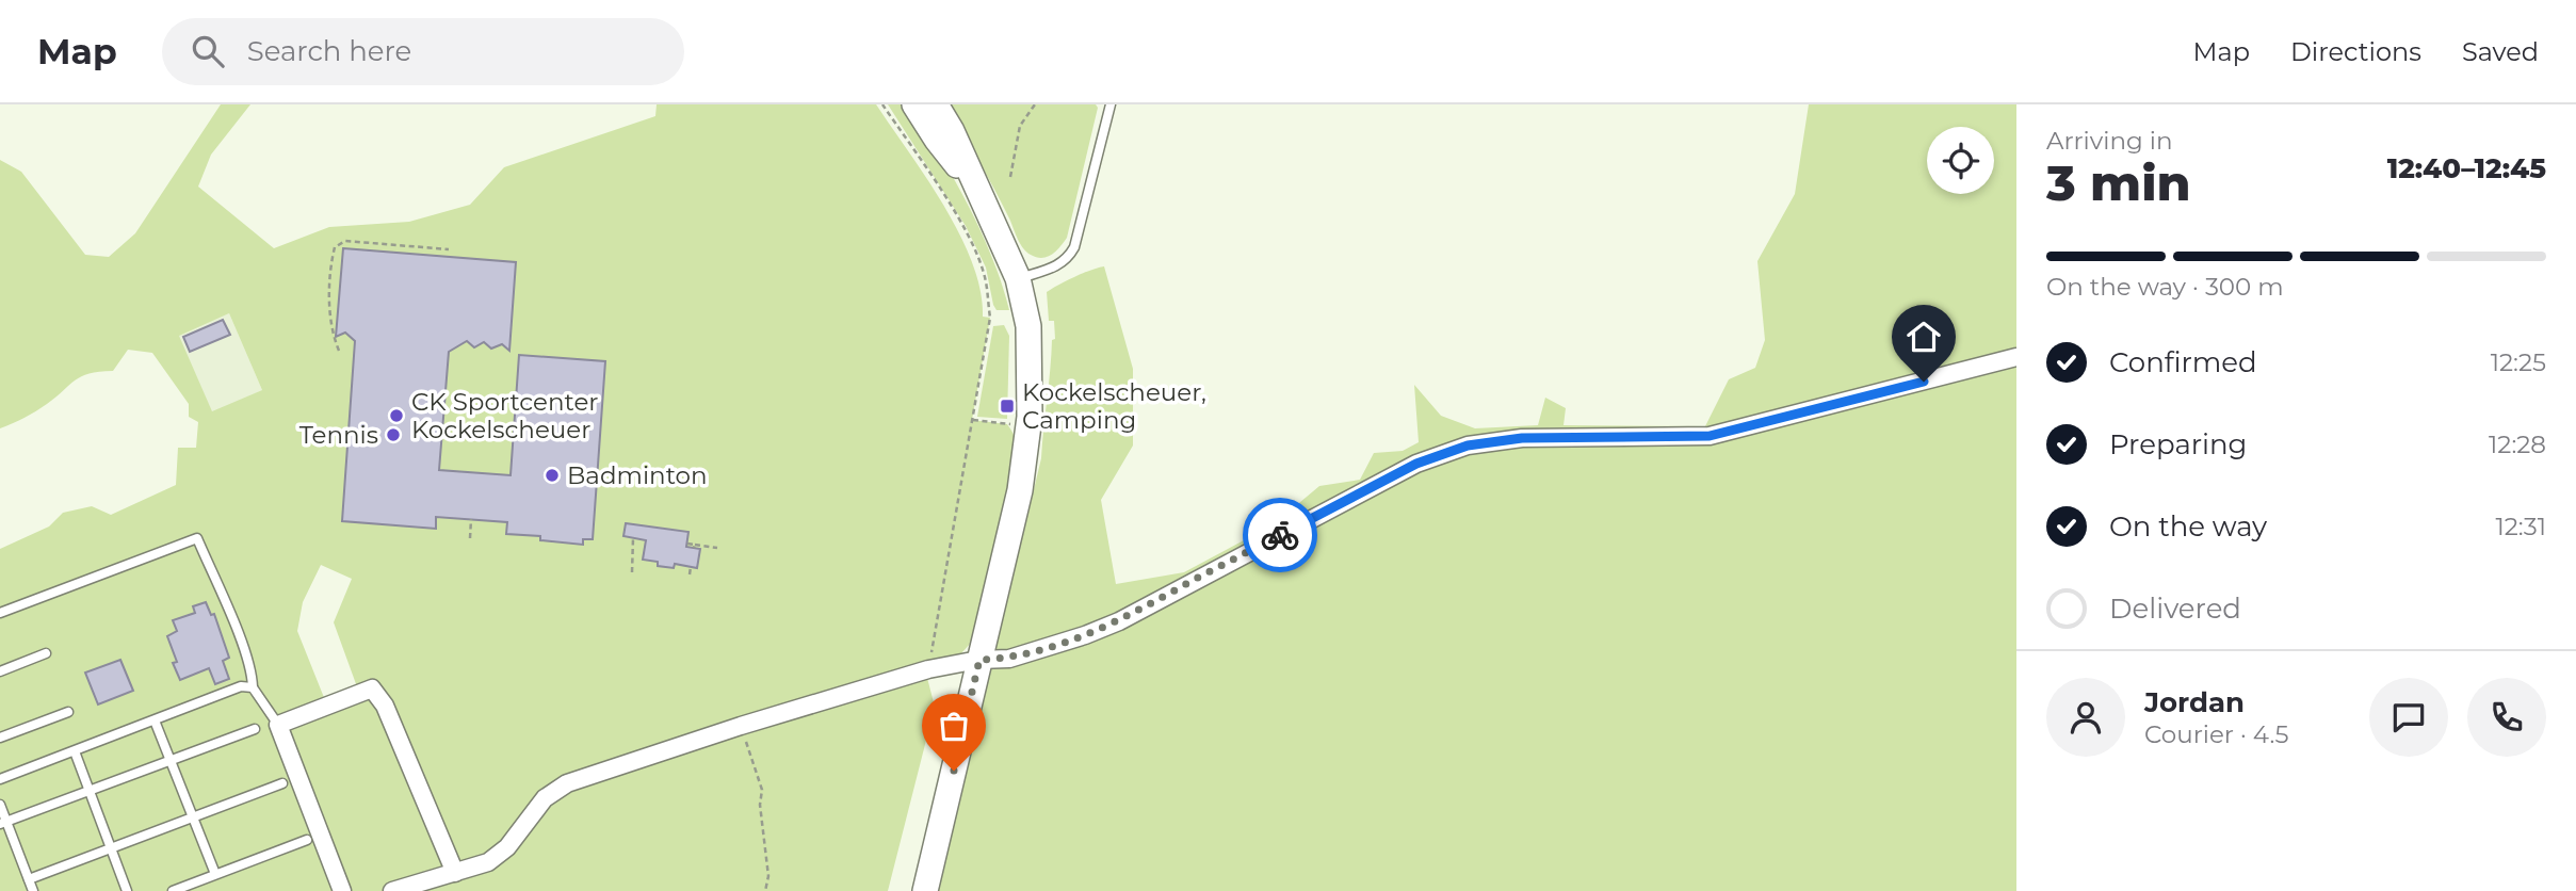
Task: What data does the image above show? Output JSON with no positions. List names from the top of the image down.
{
  "places": {
    "transit": ["Kockelscheuer, Camping"],
    "other": ["CK Sportcenter Kockelscheuer", "Tennis", "Badminton"]
  },
  "page": {
    "header": "Map",
    "search": "Search here",
    "nav": ["Map", "Directions", "Saved"],
    "heading": ["3 min", "Arriving in", "12:40–12:45"],
    "panel": ["Jordan", "Courier · 4.5"],
    "bar": "On the way · 300 m",
    "list": [
      ["Confirmed", "12:25"],
      ["Preparing", "12:28"],
      ["On the way", "12:31"],
      "Delivered"
    ]
  }
}
